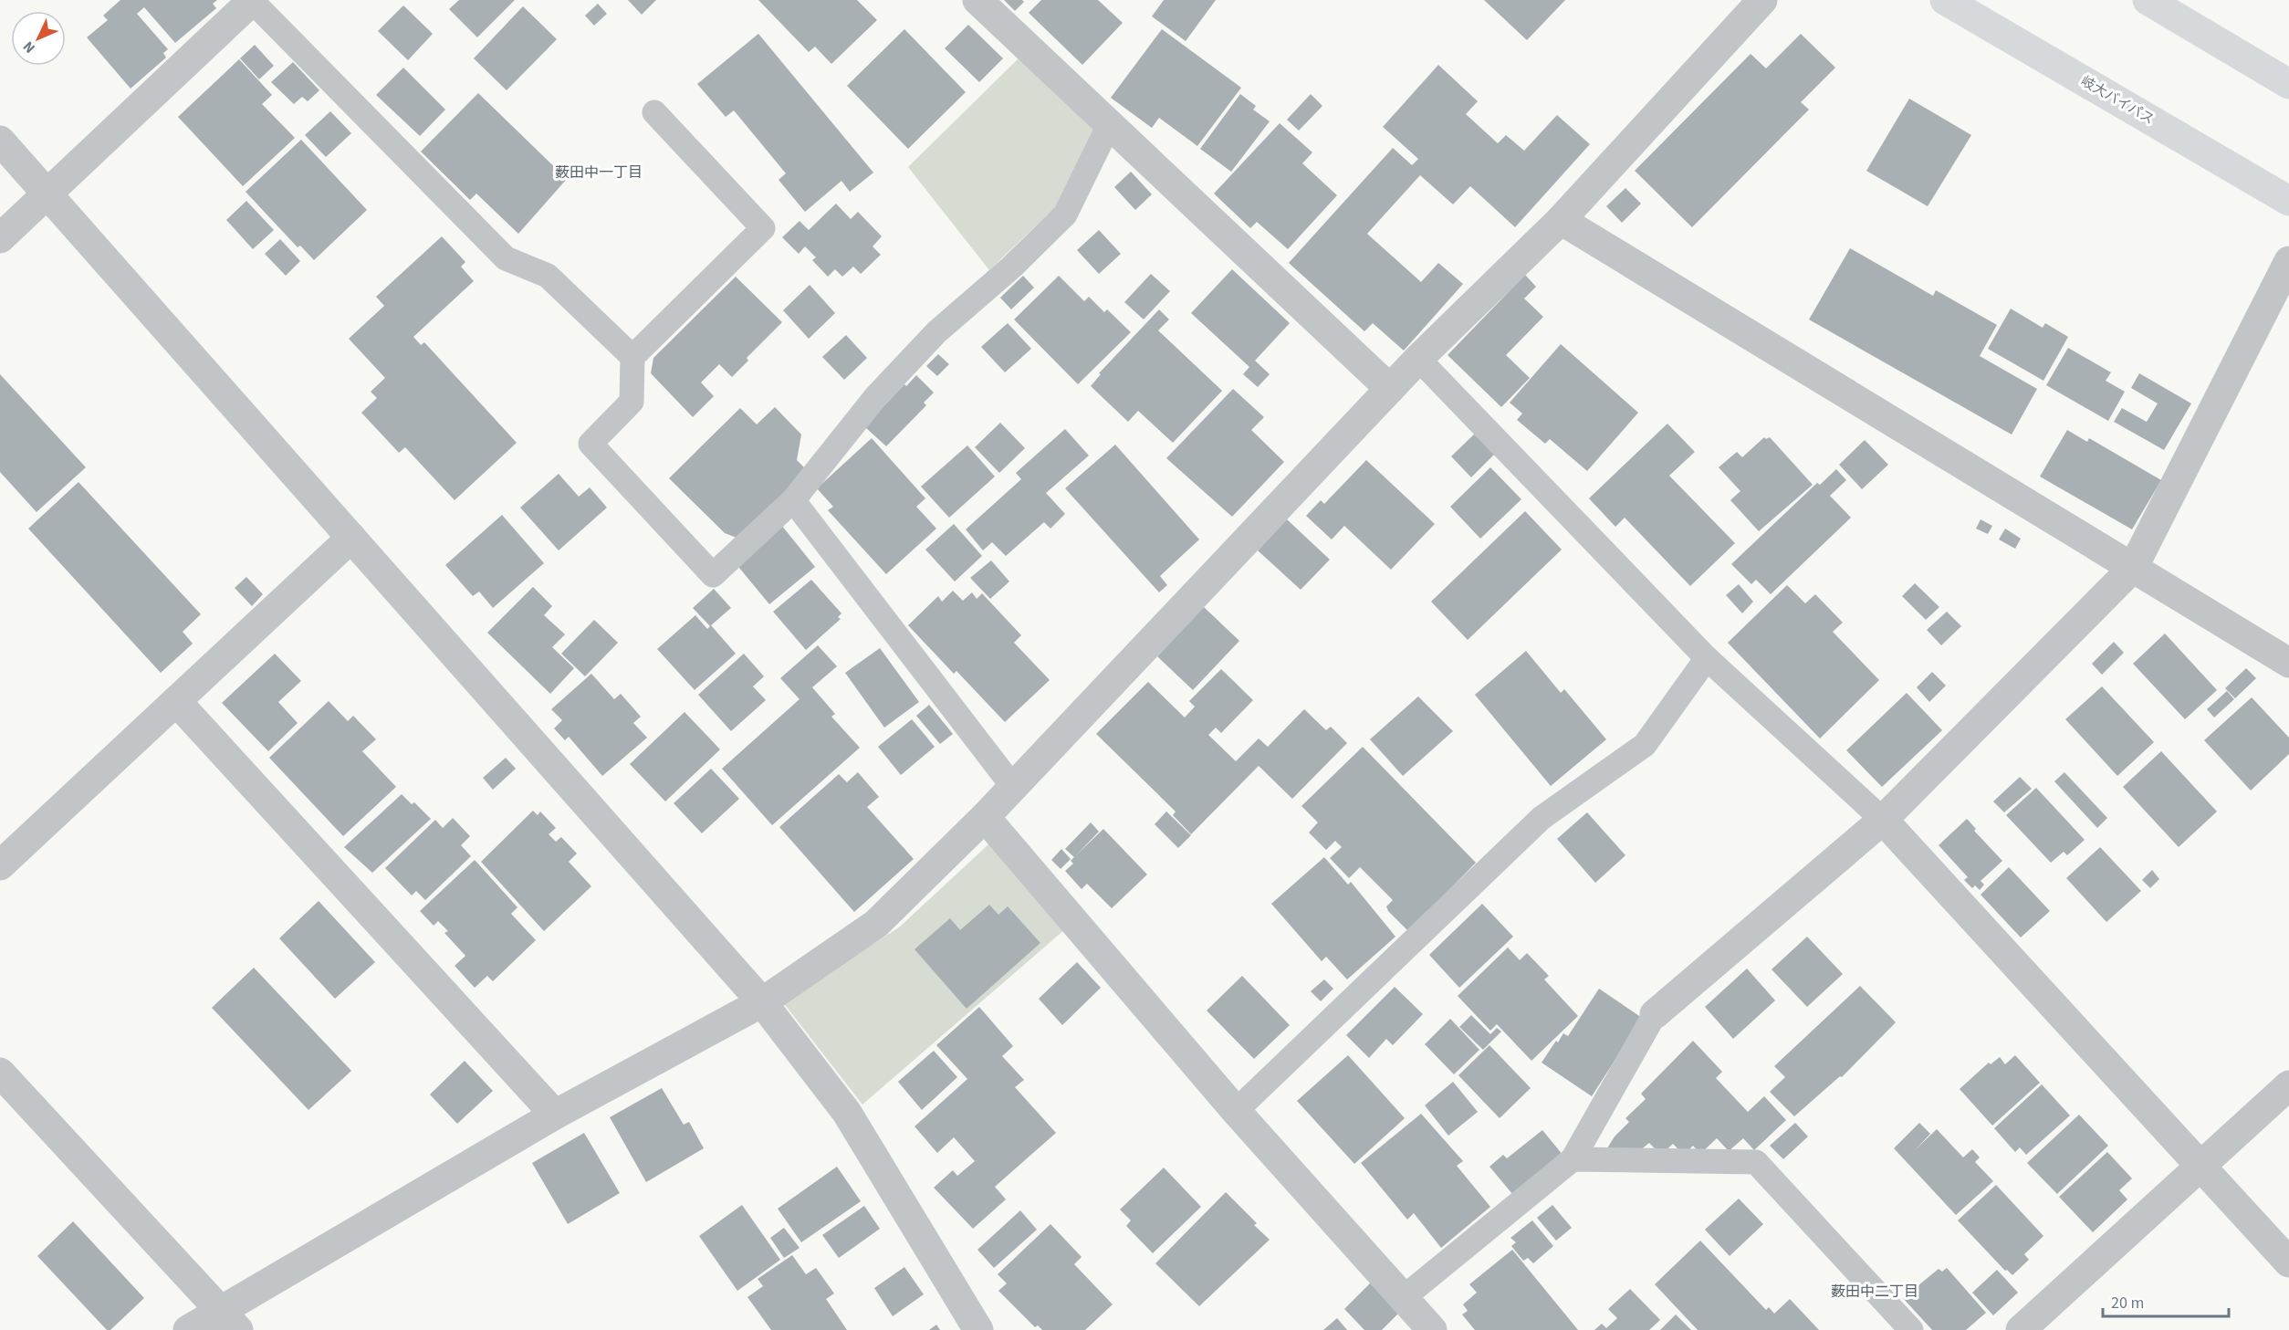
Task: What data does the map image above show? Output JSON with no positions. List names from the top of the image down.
{
  "streets": {
    "highway": ["岐大バイパス"]
  },
  "districts": ["薮田中一丁目", "薮田中二丁目"],
  "scale_bar": "20 m",
  "north": "bottom left"
}
